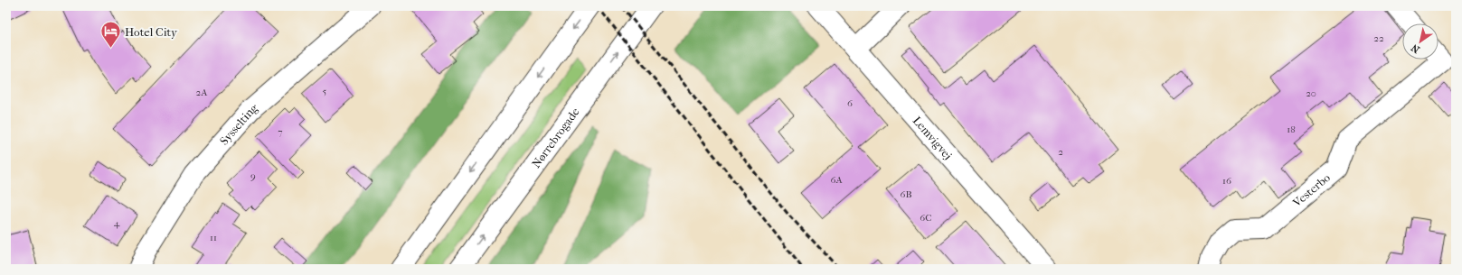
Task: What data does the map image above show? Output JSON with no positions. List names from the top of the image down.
{
  "streets": {
    "street": [
      "Sysselting",
      "Nørrebrogade",
      "Lemvigvej",
      "Vesterbo"
    ]
  },
  "places": {
    "hotel": ["Hotel City"]
  },
  "house_numbers": [
    "22",
    "5",
    "2A",
    "20",
    "6",
    "18",
    "7",
    "2",
    "9",
    "6A",
    "16",
    "6B",
    "6C",
    "4",
    "11"
  ],
  "north": "bottom left"
}
